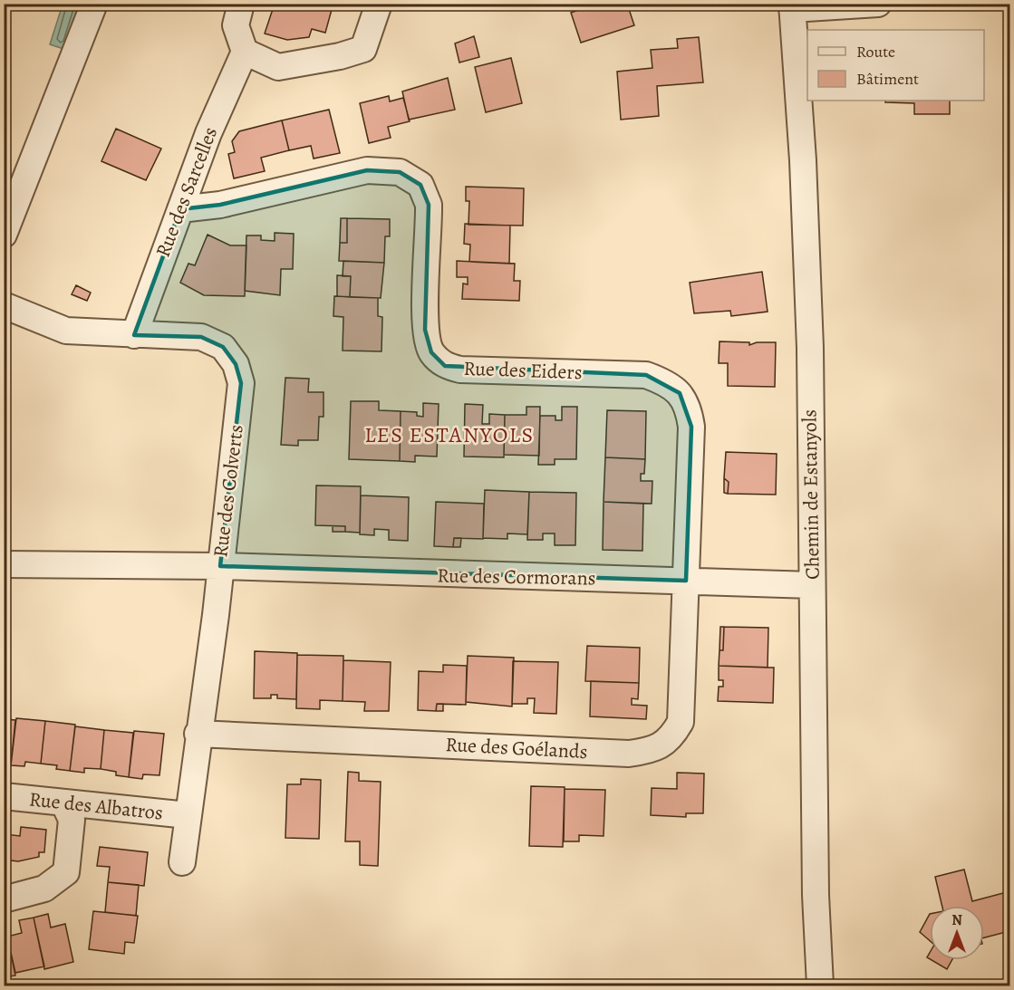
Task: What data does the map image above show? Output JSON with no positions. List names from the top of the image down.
{
  "streets": {
    "street": [
      "Rue des Sarcelles",
      "Rue des Eiders",
      "Rue des Colverts",
      "Chemin de Estanyols",
      "Rue des Cormorans",
      "Rue des Goélands",
      "Rue des Albatros"
    ]
  },
  "crossings": [
    ["Rue des Sarcelles", "Rue des Eiders"],
    ["Rue des Sarcelles", "Rue des Colverts"],
    ["Rue des Eiders", "Rue des Cormorans"],
    ["Rue des Eiders", "Rue des Goélands"],
    ["Rue des Colverts", "Rue des Cormorans"],
    ["Rue des Colverts", "Rue des Goélands"],
    ["Rue des Colverts", "Rue des Albatros"],
    ["Chemin de Estanyols", "Rue des Cormorans"],
    ["Rue des Cormorans", "Rue des Goélands"]
  ],
  "districts": ["LES ESTANYOLS"],
  "legend": ["Route", "Bâtiment"],
  "north": "top"
}
